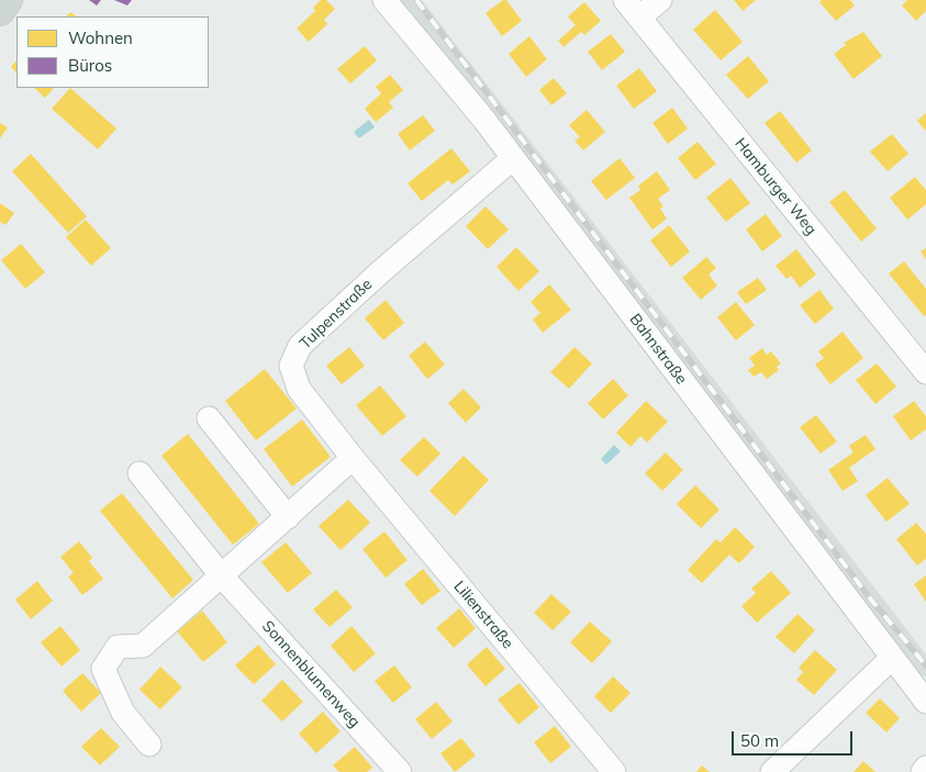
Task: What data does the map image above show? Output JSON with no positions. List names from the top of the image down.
{
  "streets": {
    "street": [
      "Hamburger Weg",
      "Tulpenstraße",
      "Bahnstraße",
      "Lilienstraße",
      "Sonnenblumenweg"
    ]
  },
  "crossings": [
    ["Tulpenstraße", "Bahnstraße"],
    ["Tulpenstraße", "Lilienstraße"]
  ],
  "legend": ["Wohnen", "Büros"],
  "scale_bar": "50 m"
}
